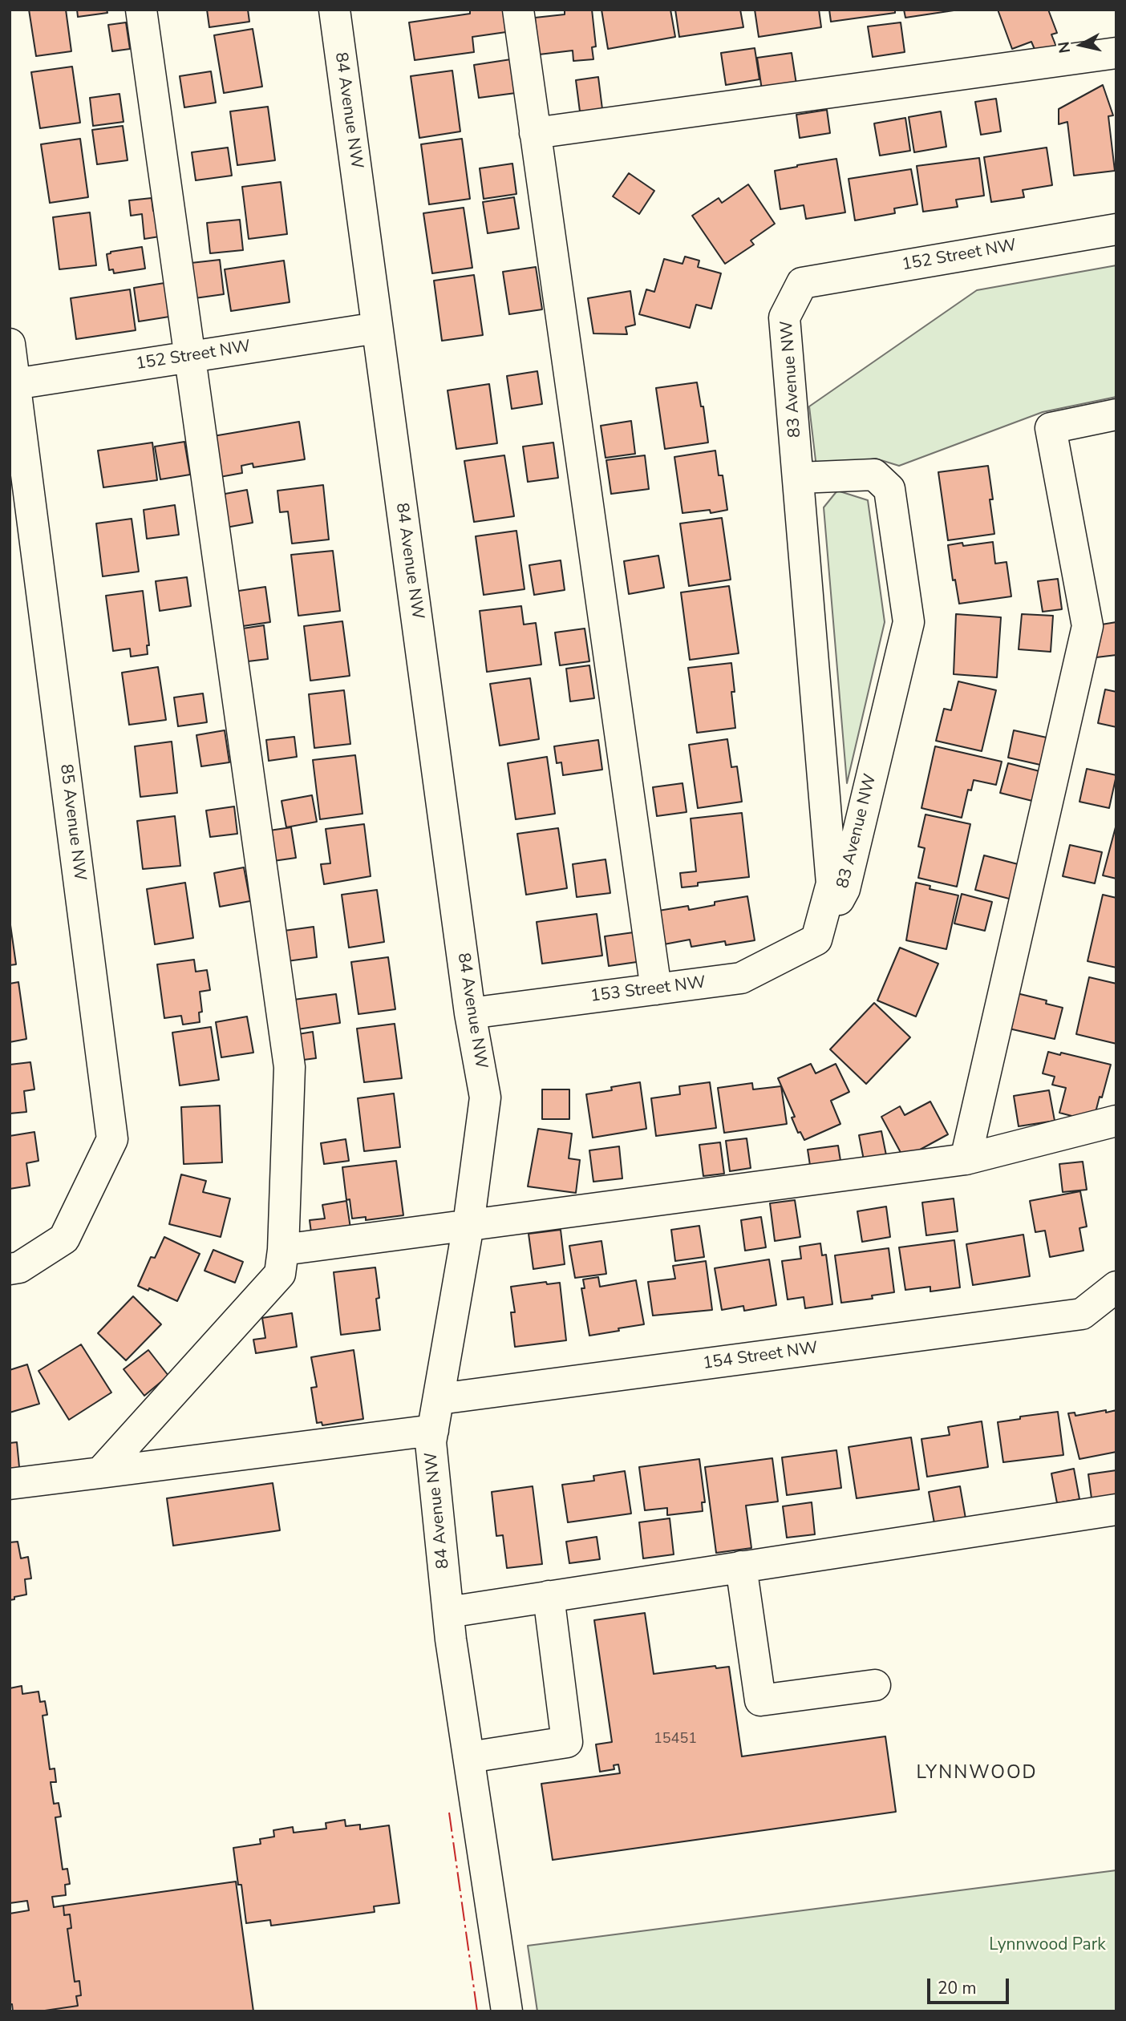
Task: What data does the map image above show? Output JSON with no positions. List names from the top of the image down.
{
  "streets": {
    "street": [
      "84 Avenue NW",
      "152 Street NW",
      "83 Avenue NW",
      "85 Avenue NW",
      "153 Street NW",
      "154 Street NW"
    ]
  },
  "crossings": [
    ["84 Avenue NW", "152 Street NW"],
    ["84 Avenue NW", "153 Street NW"],
    ["84 Avenue NW", "154 Street NW"],
    ["152 Street NW", "83 Avenue NW"],
    ["152 Street NW", "85 Avenue NW"],
    ["83 Avenue NW", "153 Street NW"]
  ],
  "districts": ["LYNNWOOD"],
  "parks": ["Lynnwood Park"],
  "house_numbers": ["15451"],
  "scale_bar": "20 m",
  "north": "left"
}
